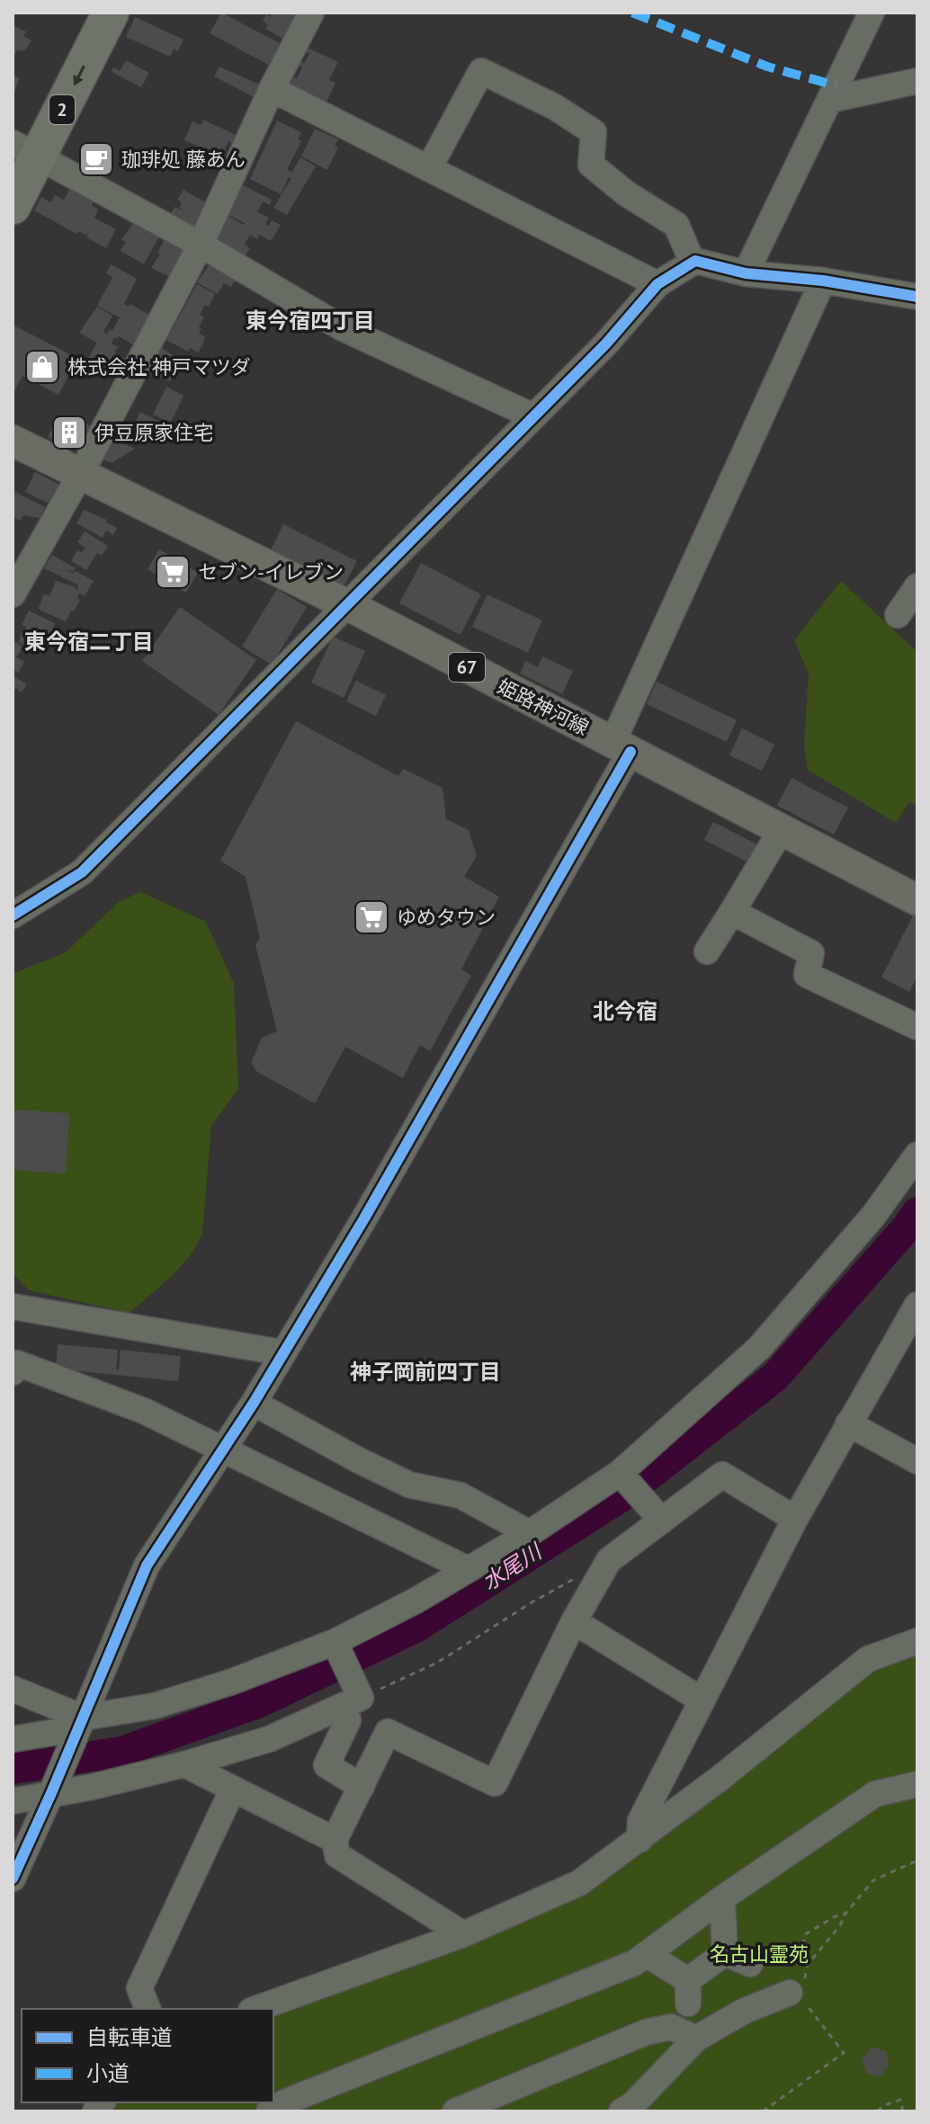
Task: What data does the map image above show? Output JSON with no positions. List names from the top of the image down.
{
  "streets": {
    "highway": ["2"],
    "main road": ["67", "姫路神河線"]
  },
  "districts": [
    "東今宿四丁目",
    "東今宿二丁目",
    "北今宿",
    "神子岡前四丁目"
  ],
  "water": ["水尾川"],
  "parks": ["名古山霊苑"],
  "places": {
    "cafe": ["珈琲処 藤あん"],
    "shop": ["株式会社 神戸マツダ"],
    "building": ["伊豆原家住宅"],
    "supermarket": ["セブン-イレブン", "ゆめタウン"]
  },
  "legend": ["自転車道", "小道"]
}
